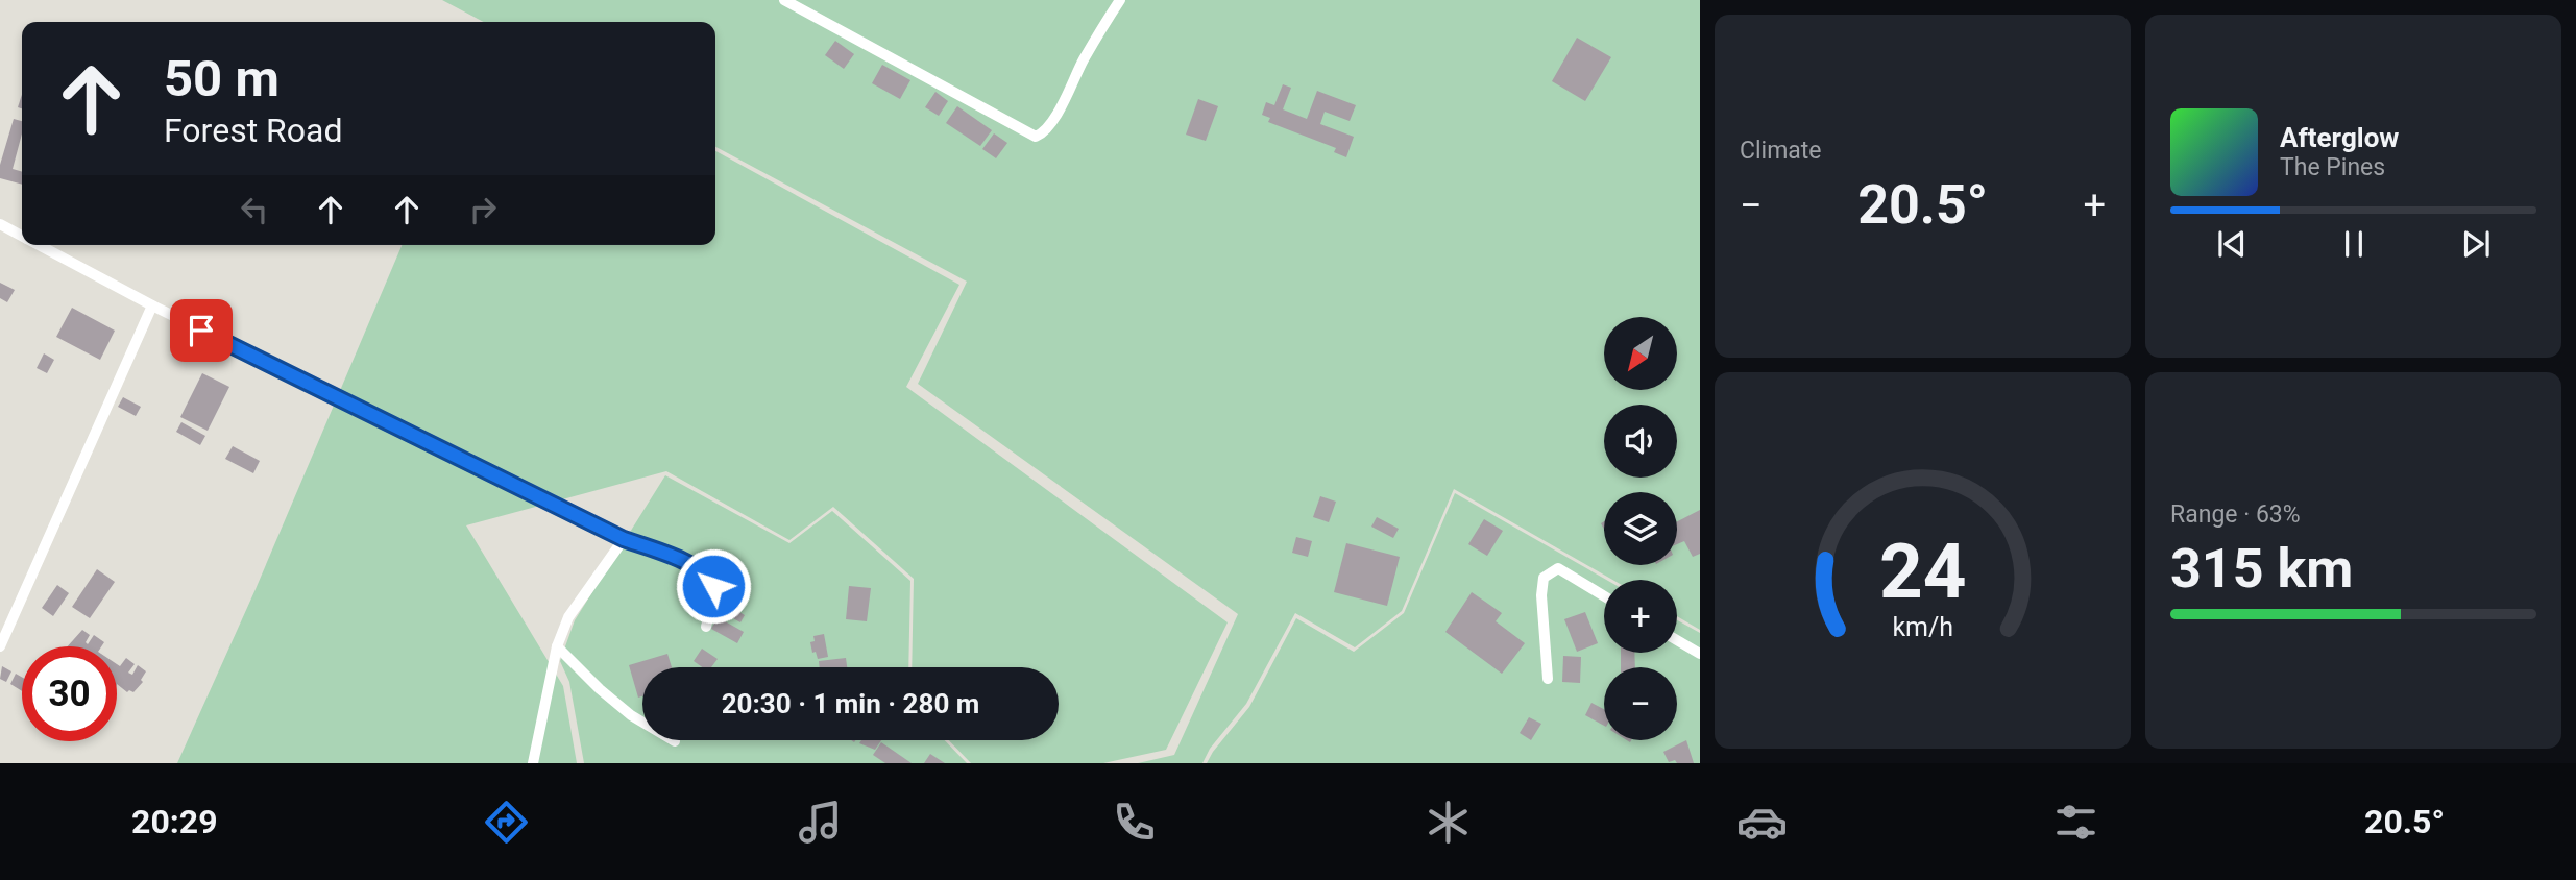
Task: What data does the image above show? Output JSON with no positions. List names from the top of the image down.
{
  "north": "bottom left",
  "page": {
    "tile": [
      "Climate",
      ["Range · 63%", "315 km"]
    ],
    "turn": ["50 m", "Forest Road"],
    "song": ["Afterglow", "The Pines"],
    "heat": ["−", "20.5°", "+"],
    "map_buttons": ["+", "−"],
    "limit": "30",
    "trip": "20:30 · 1 min · 280 m",
    "tabs": ["20:29", "20.5°"],
    "gauge": ["24", "km/h"]
  }
}
